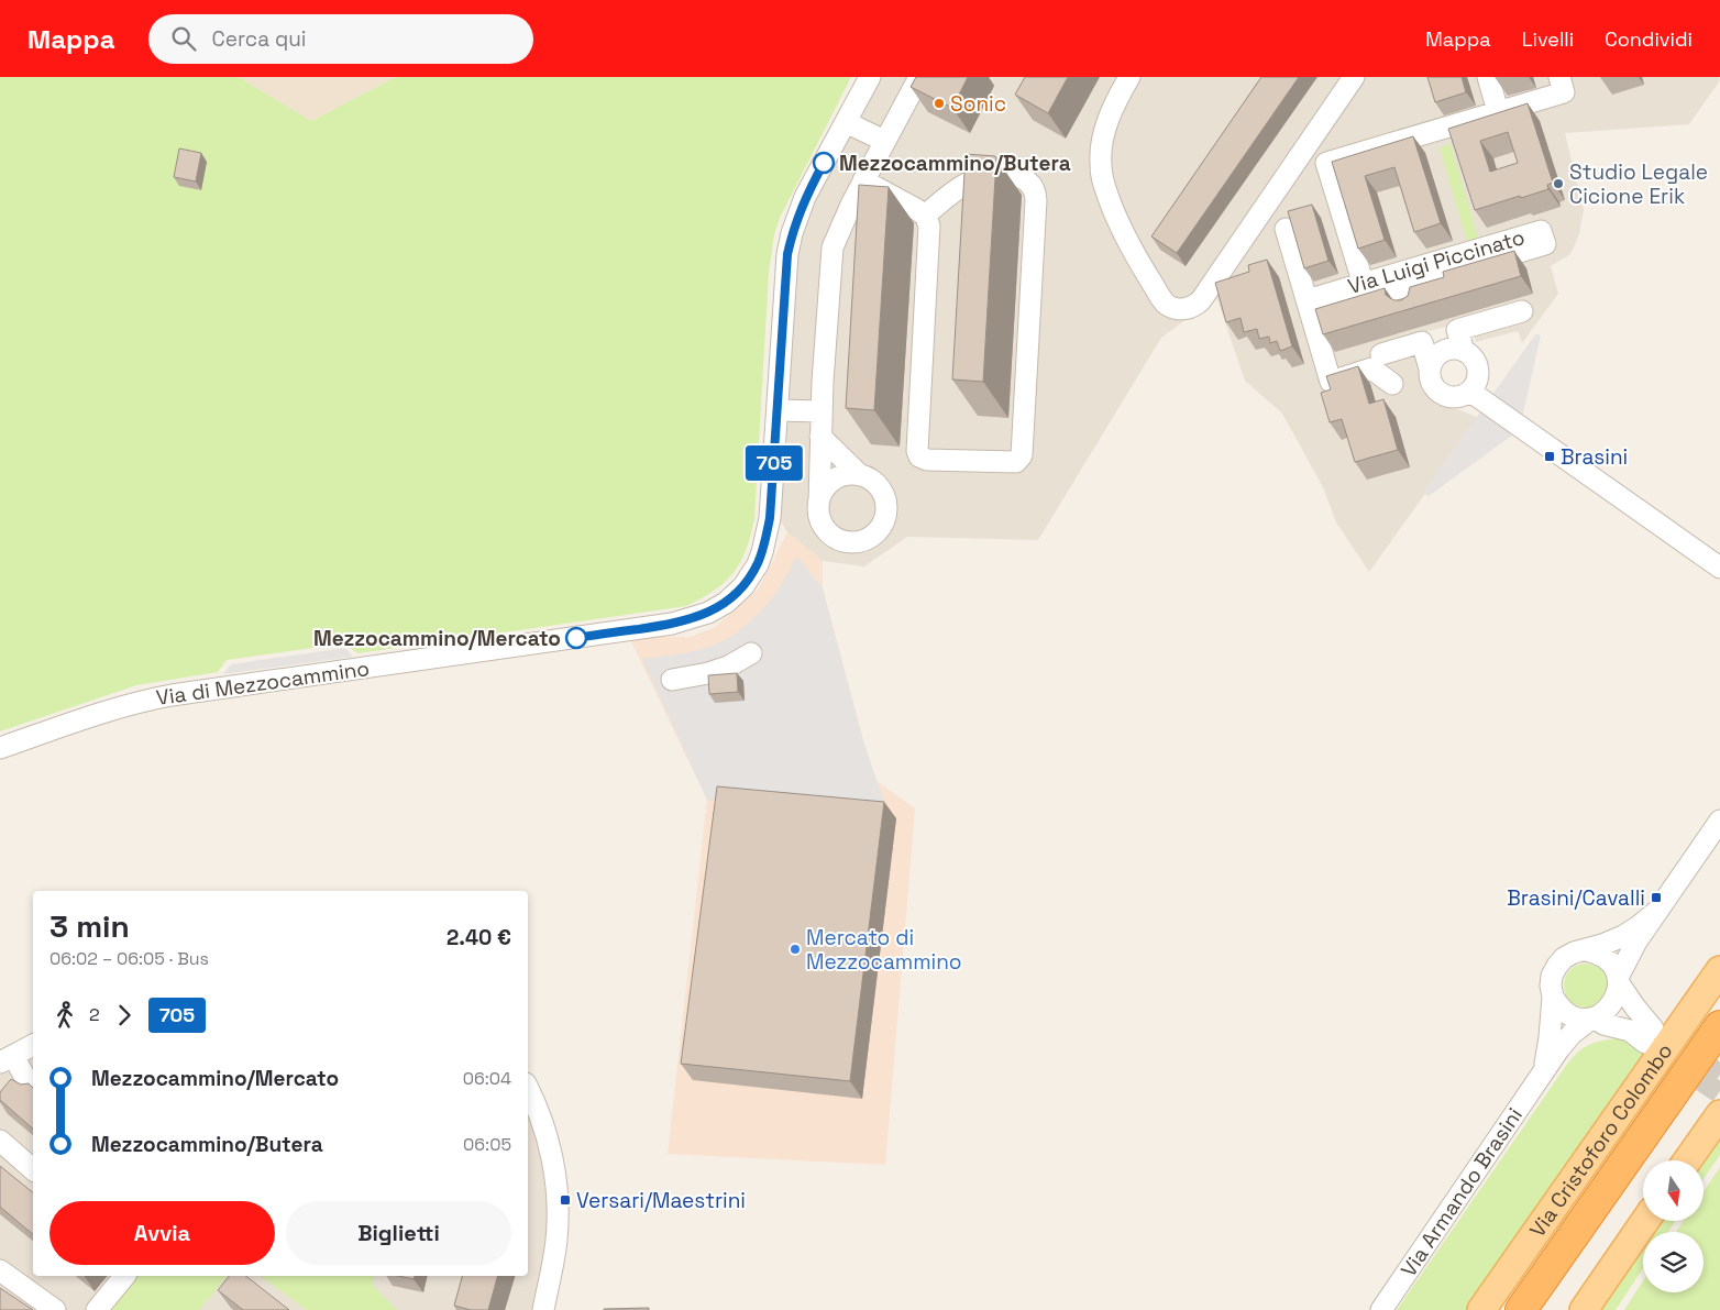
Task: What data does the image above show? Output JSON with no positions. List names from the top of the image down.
{
  "streets": {
    "highway": ["Via Cristoforo Colombo"],
    "street": ["Via Luigi Piccinato", "Via di Mezzocammino", "Via Armando Brasini"]
  },
  "places": {
    "other": [
      "Sonic",
      "Mezzocammino/Butera",
      "Studio Legale Cicione Erik",
      "Mezzocammino/Mercato",
      "Mercato di Mezzocammino"
    ],
    "transit": ["Brasini", "Brasini/Cavalli", "Versari/Maestrini"]
  },
  "lines": ["bus line 705"],
  "north": "bottom",
  "page": {
    "header": "Mappa",
    "search": "Cerca qui",
    "nav": ["Mappa", "Livelli", "Condividi"],
    "on_map": "705",
    "heading": ["3 min", "06:02 – 06:05 · Bus", "2.40 €"],
    "legs": ["2", "705"],
    "list": [
      {
        "name": "Mezzocammino/Mercato",
        "value": "06:04"
      },
      {
        "name": "Mezzocammino/Butera",
        "value": "06:05"
      }
    ],
    "buttons": ["Avvia", "Biglietti"]
  }
}
